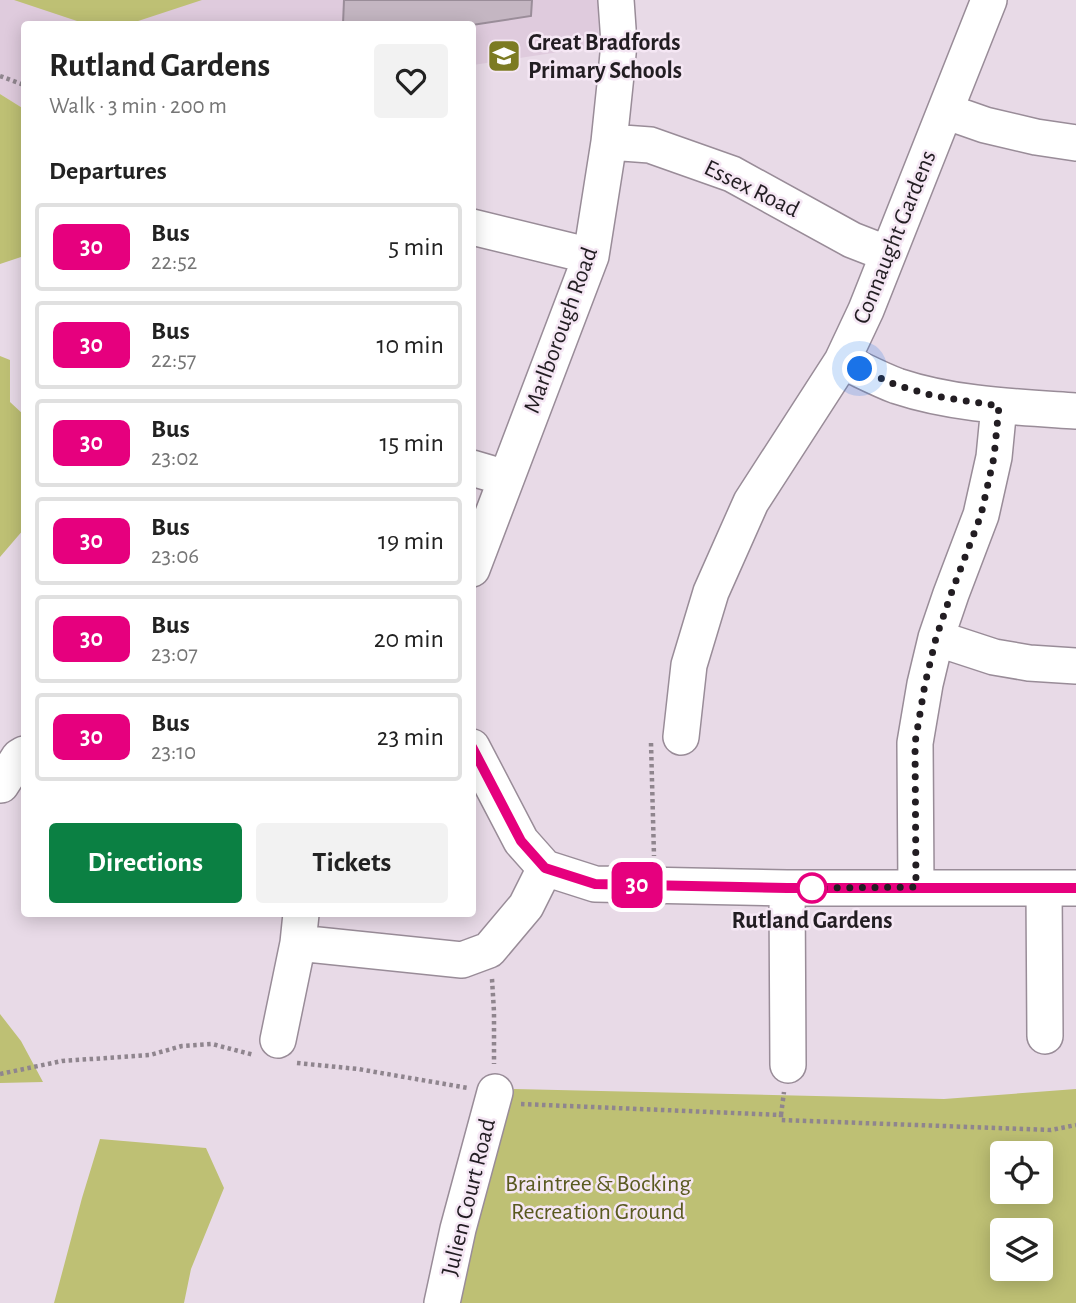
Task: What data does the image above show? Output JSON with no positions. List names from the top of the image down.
{
  "streets": {
    "street": [
      "Essex Road",
      "Connaught Gardens",
      "Marlborough Road",
      "Julien Court Road"
    ]
  },
  "crossings": [
    ["Essex Road", "Connaught Gardens"],
    ["Essex Road", "Marlborough Road"]
  ],
  "parks": ["Braintree & Bocking Recreation Ground"],
  "places": {
    "school or university": ["Great Bradfords Primary Schools"],
    "other": ["Rutland Gardens"]
  },
  "lines": ["bus line 30"],
  "page": {
    "on_map": "30",
    "heading": [
      ["Rutland Gardens", "Walk · 3 min · 200 m"],
      "Departures"
    ],
    "list": [
      {
        "mark": "30",
        "name": "Bus",
        "note": "22:52",
        "value": "5 min"
      },
      {
        "mark": "30",
        "name": "Bus",
        "note": "22:57",
        "value": "10 min"
      },
      {
        "mark": "30",
        "name": "Bus",
        "note": "23:02",
        "value": "15 min"
      },
      {
        "mark": "30",
        "name": "Bus",
        "note": "23:06",
        "value": "19 min"
      },
      {
        "mark": "30",
        "name": "Bus",
        "note": "23:07",
        "value": "20 min"
      },
      {
        "mark": "30",
        "name": "Bus",
        "note": "23:10",
        "value": "23 min"
      }
    ],
    "buttons": ["Directions", "Tickets"]
  }
}
